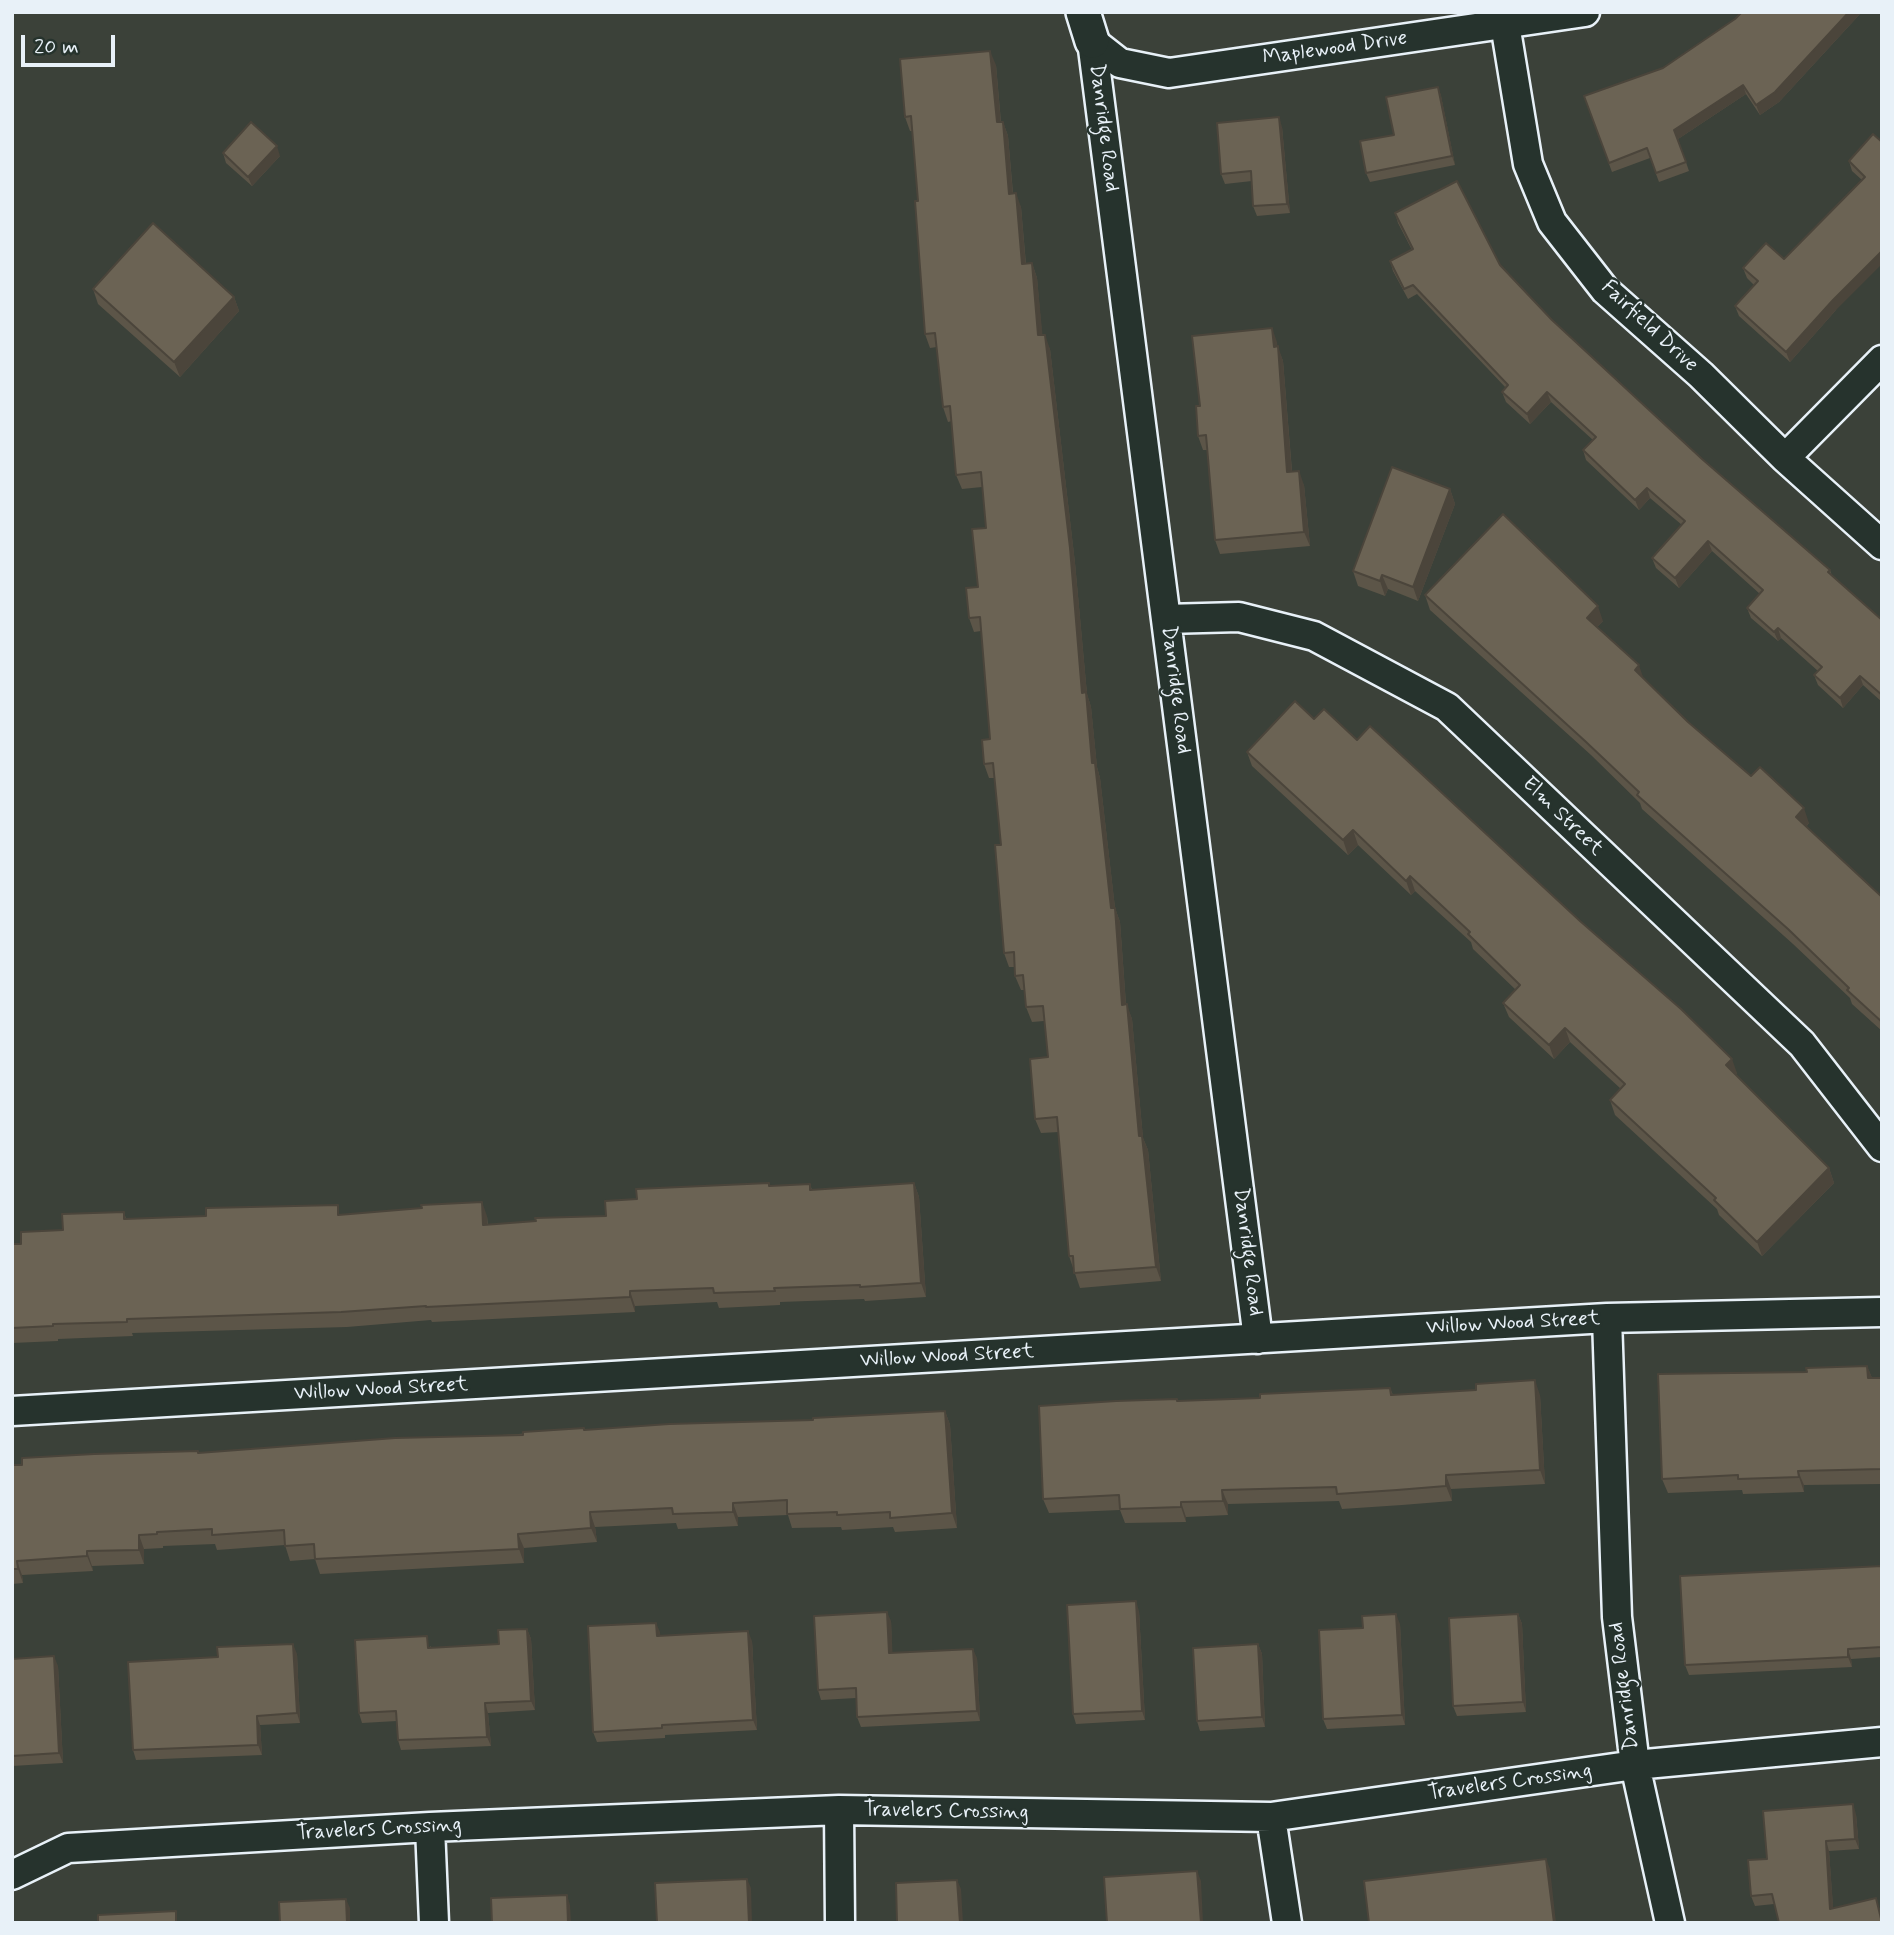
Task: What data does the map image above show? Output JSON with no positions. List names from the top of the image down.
{
  "streets": {
    "street": [
      "Maplewood Drive",
      "Danridge Road",
      "Fairfield Drive",
      "Elm Street",
      "Willow Wood Street",
      "Travelers Crossing"
    ]
  },
  "crossings": [
    ["Maplewood Drive", "Danridge Road"],
    ["Maplewood Drive", "Fairfield Drive"],
    ["Danridge Road", "Elm Street"],
    ["Danridge Road", "Willow Wood Street"],
    ["Danridge Road", "Travelers Crossing"]
  ],
  "scale_bar": "20 m"
}
